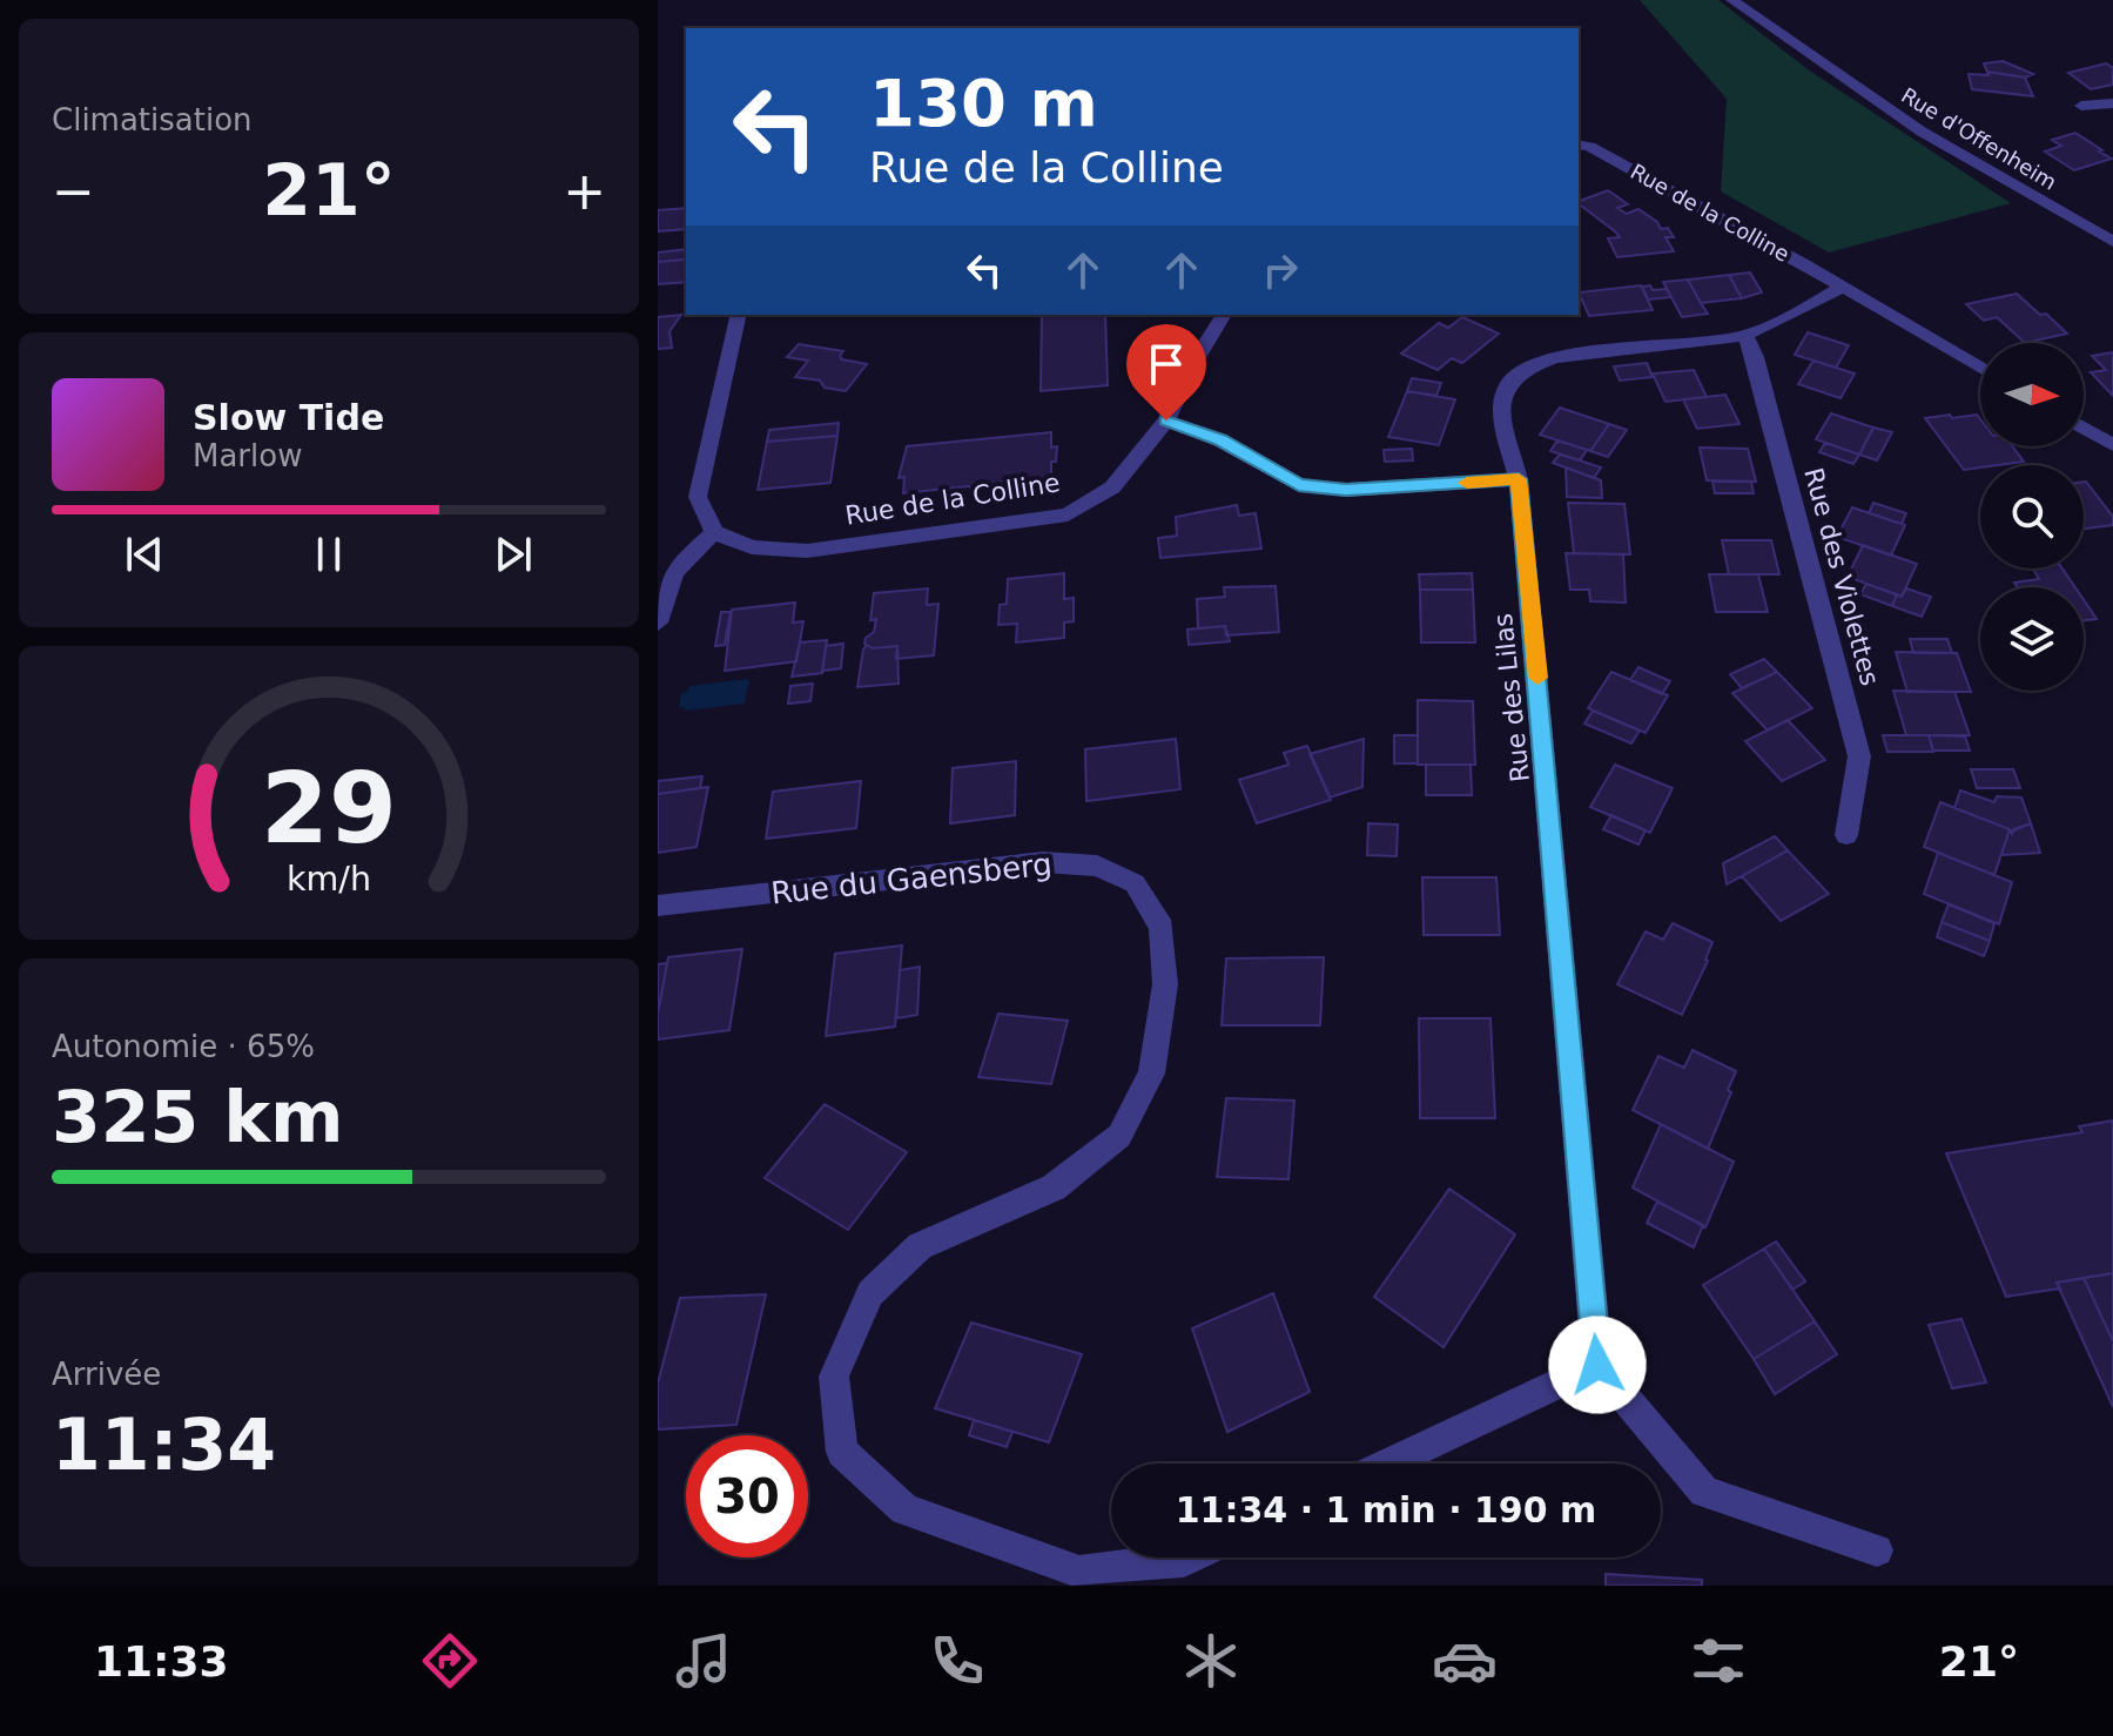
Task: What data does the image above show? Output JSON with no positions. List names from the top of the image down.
{
  "streets": {
    "street": [
      "Rue d'Offenheim",
      "Rue de la Colline",
      "Rue des Violettes",
      "Rue des Lilas",
      "Rue du Gaensberg"
    ]
  },
  "crossings": [
    ["Rue de la Colline", "Rue des Lilas"],
    ["Rue des Violettes", "Rue des Lilas"]
  ],
  "north": "right",
  "page": {
    "tile": [
      "Climatisation",
      ["Autonomie · 65%", "325 km"],
      ["Arrivée", "11:34"]
    ],
    "turn": ["130 m", "Rue de la Colline"],
    "heat": ["−", "21°", "+"],
    "song": ["Slow Tide", "Marlow"],
    "limit": "30",
    "trip": "11:34 · 1 min · 190 m",
    "tabs": ["11:33", "21°"],
    "gauge": ["29", "km/h"]
  }
}
